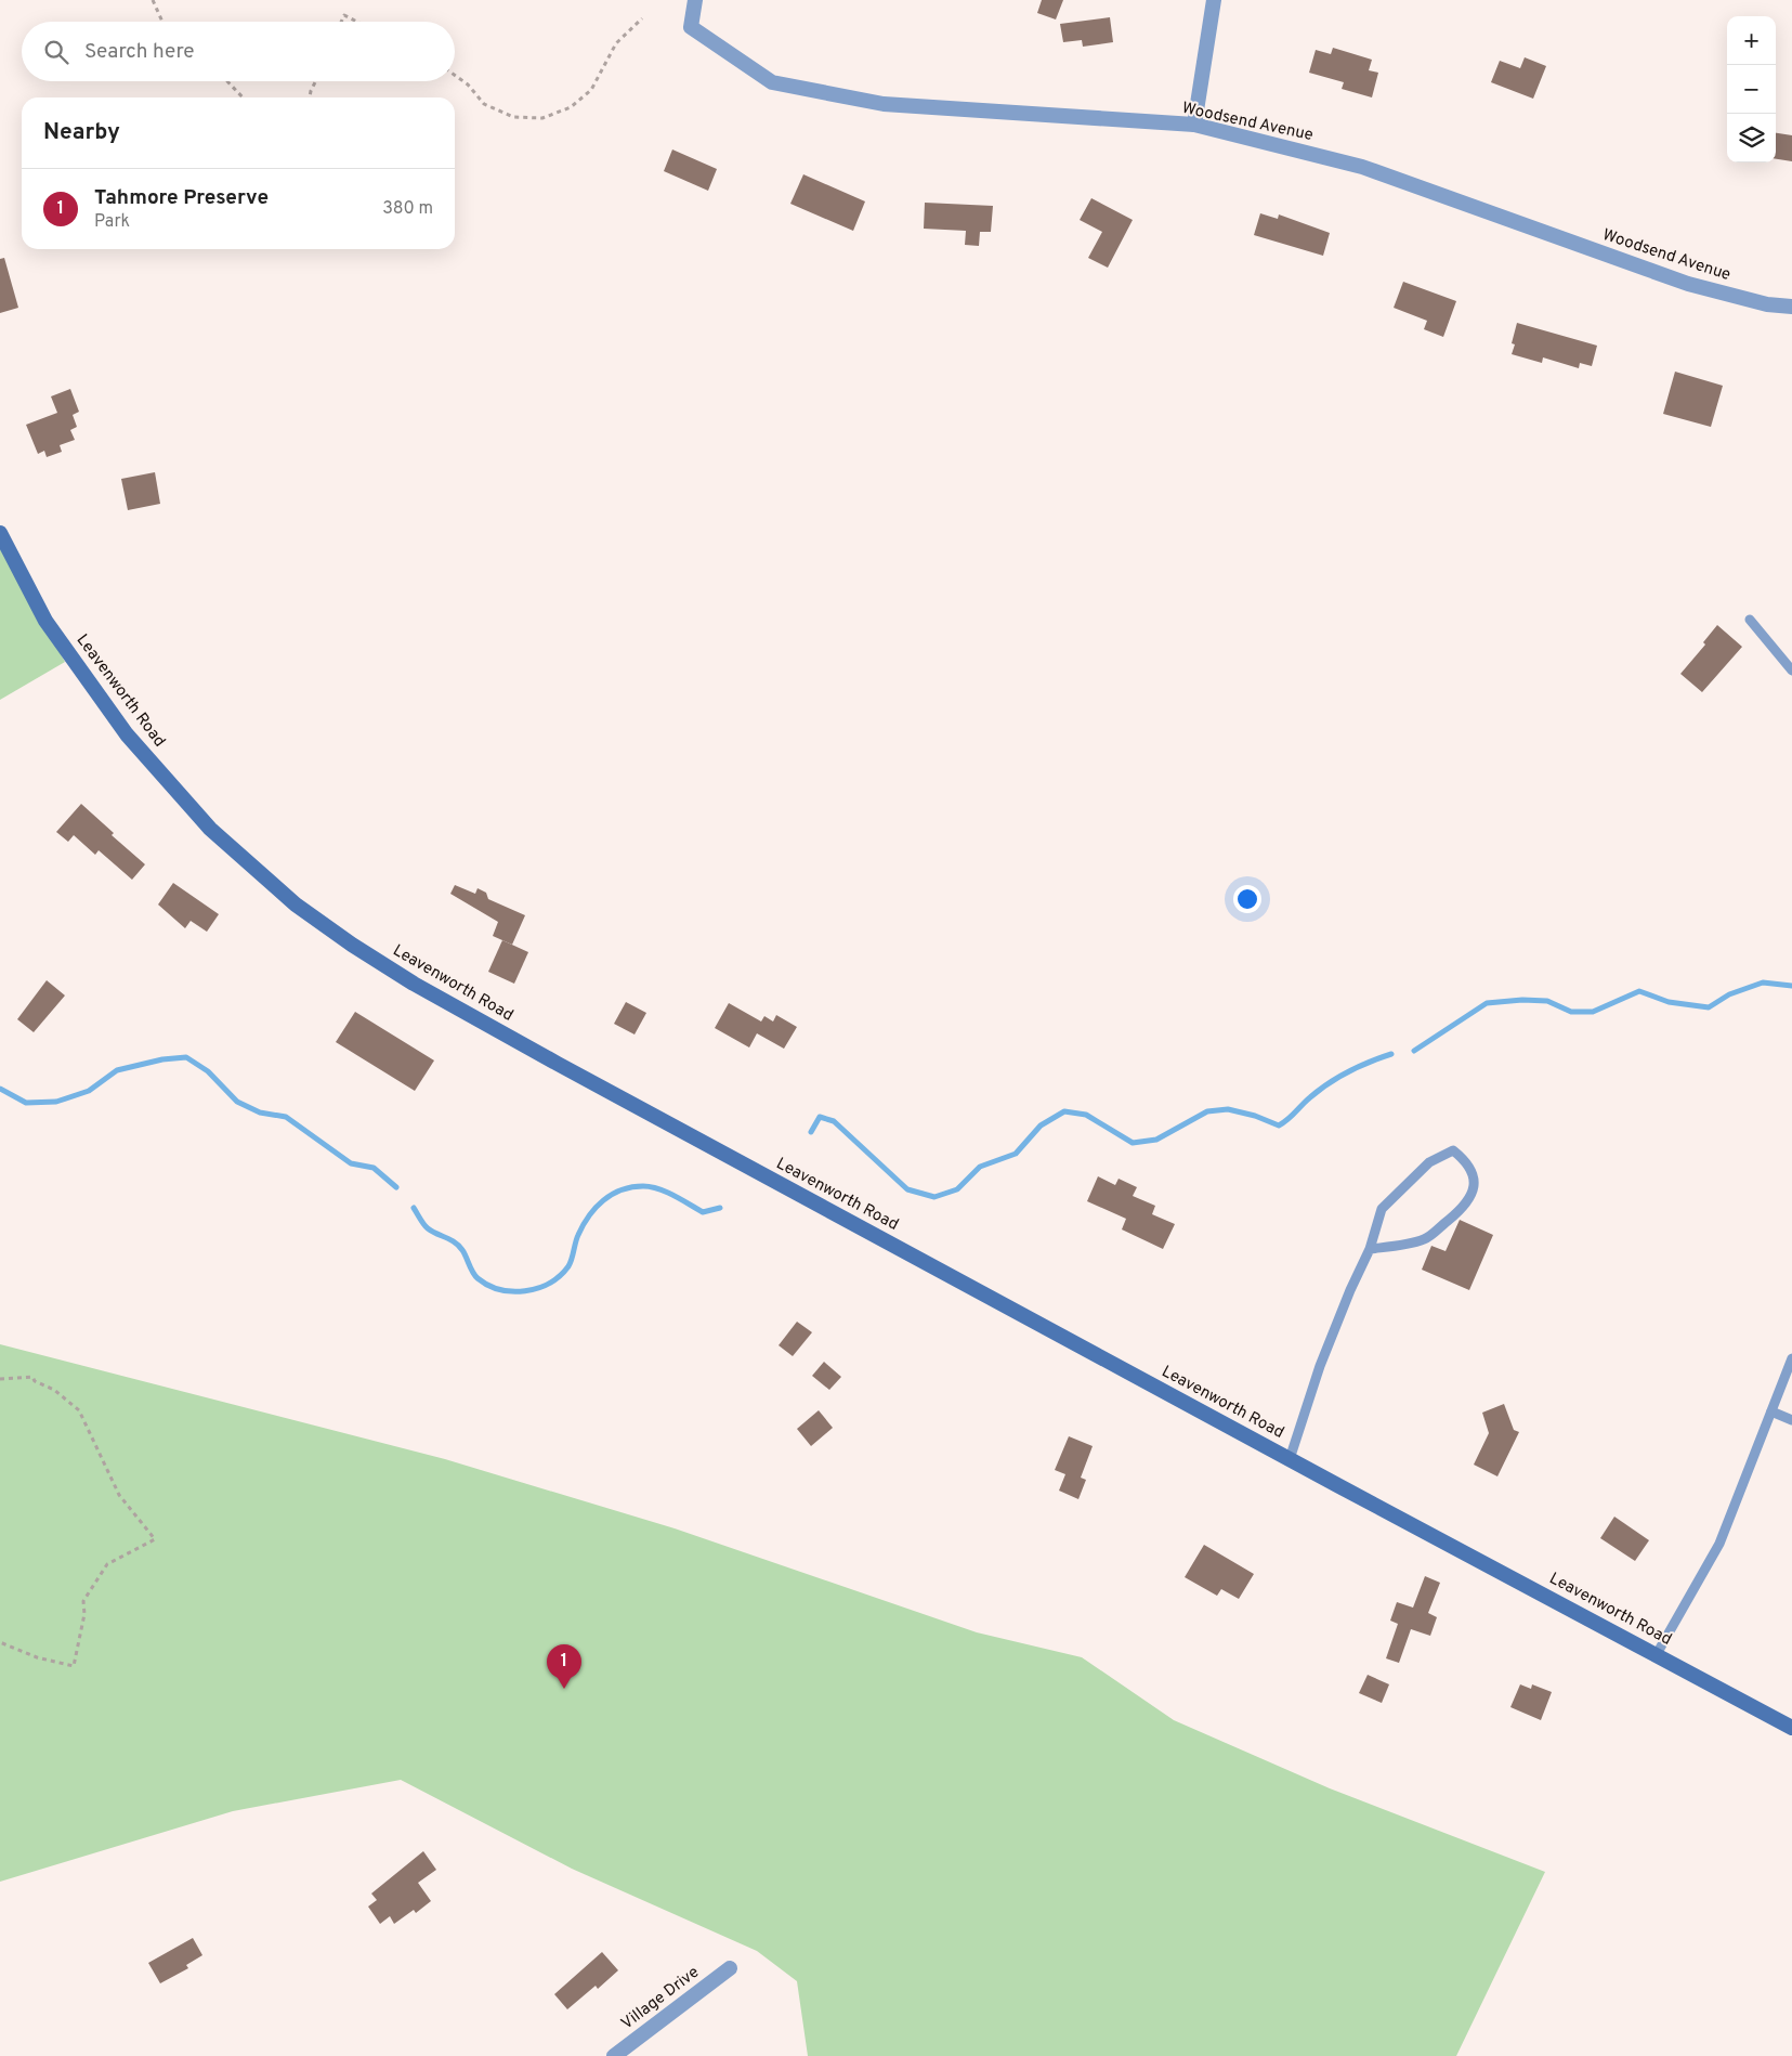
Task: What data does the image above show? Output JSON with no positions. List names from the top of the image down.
{
  "streets": {
    "main road": ["Leavenworth Road"],
    "street": ["Woodsend Avenue", "Village Drive"]
  },
  "page": {
    "map_buttons": ["+", "−"],
    "search": "Search here",
    "heading": "Nearby",
    "list": [
      {
        "mark": "1",
        "name": "Tahmore Preserve",
        "note": "Park",
        "value": "380 m"
      }
    ],
    "pins": "1"
  }
}
